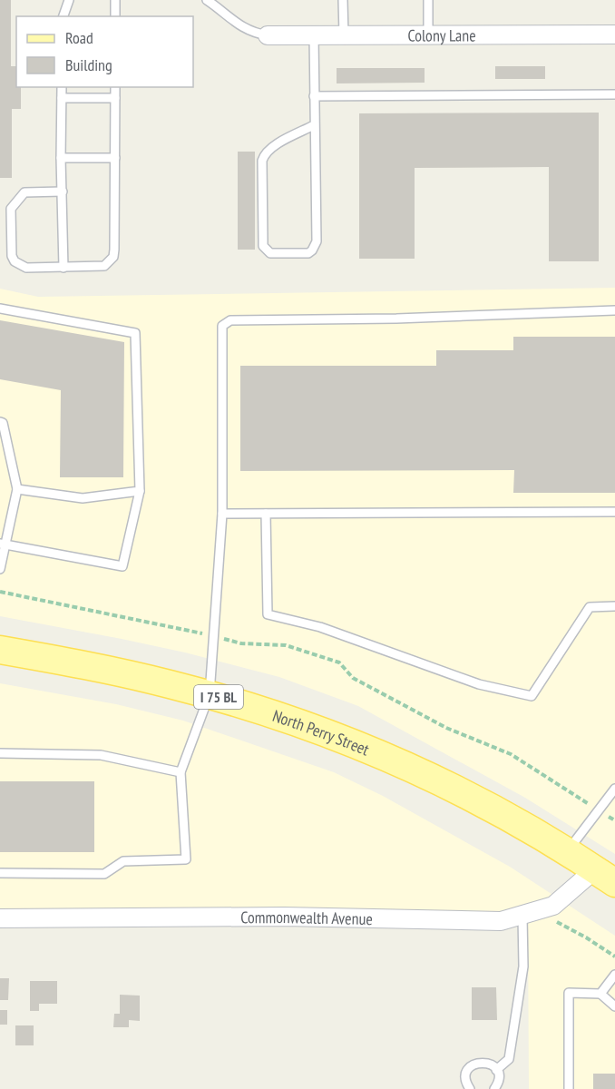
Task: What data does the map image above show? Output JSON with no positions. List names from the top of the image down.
{
  "streets": {
    "main road": ["I 75 BL", "North Perry Street"],
    "street": ["Colony Lane", "Commonwealth Avenue"]
  },
  "crossings": [
    ["North Perry Street", "Commonwealth Avenue"]
  ],
  "legend": ["Road", "Building"]
}
